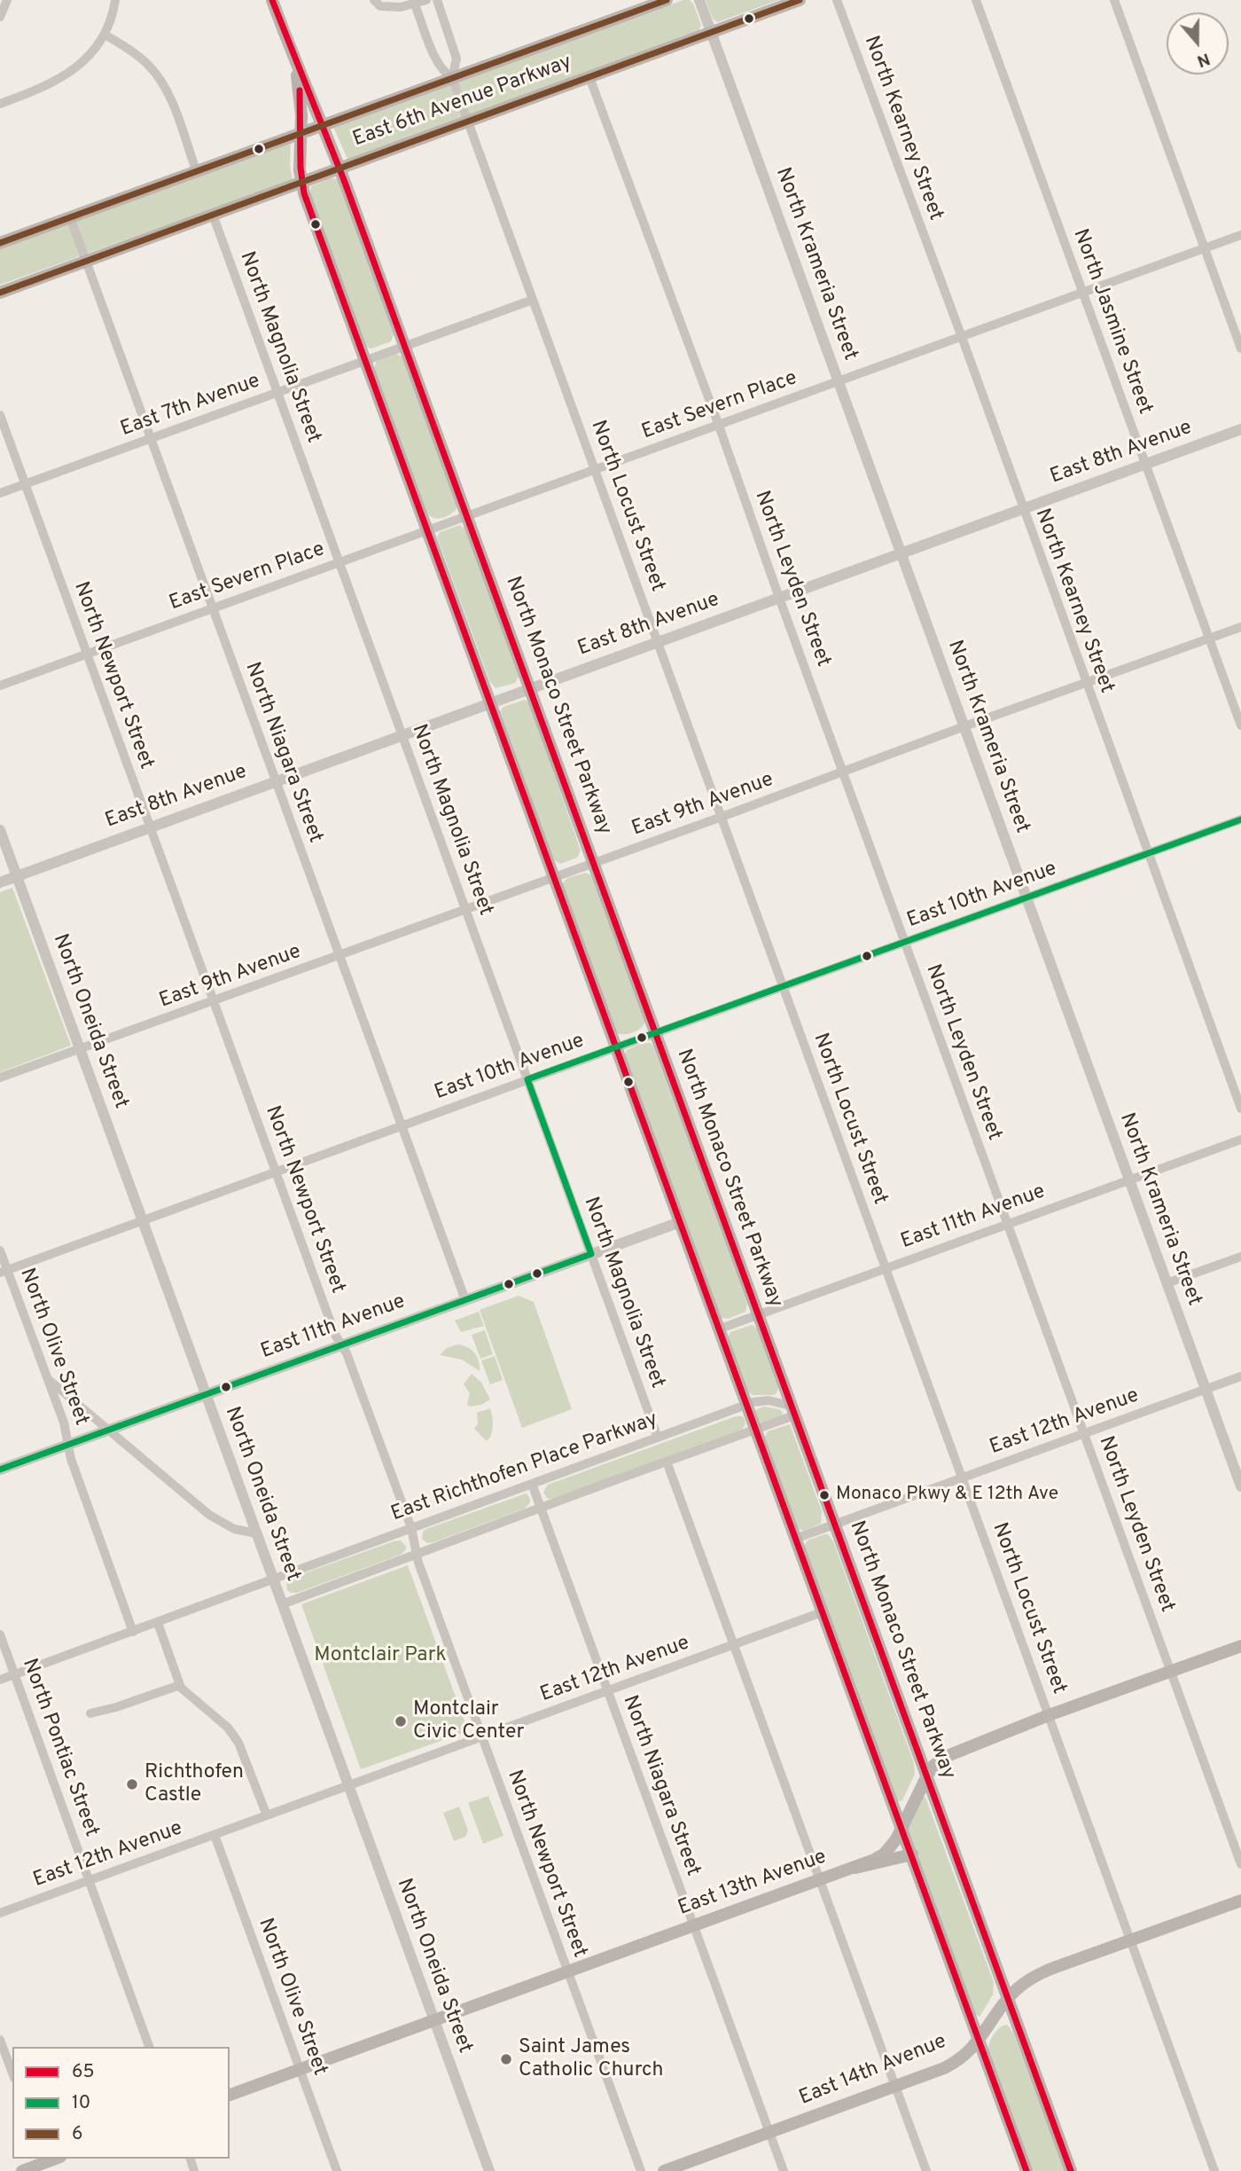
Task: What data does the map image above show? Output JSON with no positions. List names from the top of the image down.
{
  "streets": {
    "main road": [
      "East 6th Avenue Parkway",
      "North Monaco Street Parkway",
      "East 13th Avenue",
      "East 14th Avenue"
    ],
    "street": [
      "North Kearney Street",
      "North Krameria Street",
      "North Jasmine Street",
      "North Magnolia Street",
      "East 7th Avenue",
      "East Severn Place",
      "East 8th Avenue",
      "North Locust Street",
      "North Leyden Street",
      "North Newport Street",
      "North Niagara Street",
      "East 9th Avenue",
      "East 10th Avenue",
      "North Oneida Street",
      "East 11th Avenue",
      "North Olive Street",
      "East 12th Avenue",
      "East Richthofen Place Parkway",
      "North Pontiac Street"
    ]
  },
  "crossings": [
    ["East 6th Avenue Parkway", "North Krameria Street"],
    ["East 6th Avenue Parkway", "North Magnolia Street"],
    ["East 6th Avenue Parkway", "North Locust Street"],
    ["East 6th Avenue Parkway", "North Leyden Street"],
    ["East 6th Avenue Parkway", "North Monaco Street Parkway"],
    ["East 6th Avenue Parkway", "North Niagara Street"],
    ["North Kearney Street", "East Severn Place"],
    ["North Kearney Street", "East 8th Avenue"],
    ["North Kearney Street", "East 9th Avenue"],
    ["North Kearney Street", "East 10th Avenue"],
    ["North Krameria Street", "East Severn Place"],
    ["North Krameria Street", "East 8th Avenue"],
    ["North Krameria Street", "East 9th Avenue"],
    ["North Krameria Street", "East 10th Avenue"],
    ["North Krameria Street", "East 11th Avenue"],
    ["North Krameria Street", "East 12th Avenue"],
    ["North Jasmine Street", "East Severn Place"],
    ["North Jasmine Street", "East 8th Avenue"],
    ["North Jasmine Street", "East 9th Avenue"],
    ["North Magnolia Street", "East 7th Avenue"],
    ["North Magnolia Street", "East Severn Place"],
    ["North Magnolia Street", "East 8th Avenue"],
    ["North Magnolia Street", "East 9th Avenue"],
    ["North Magnolia Street", "East 10th Avenue"],
    ["North Magnolia Street", "East 11th Avenue"],
    ["North Magnolia Street", "East Richthofen Place Parkway"],
    ["East 7th Avenue", "North Locust Street"],
    ["East 7th Avenue", "North Newport Street"],
    ["East 7th Avenue", "North Monaco Street Parkway"],
    ["East 7th Avenue", "North Niagara Street"],
    ["East Severn Place", "North Locust Street"],
    ["East Severn Place", "North Leyden Street"],
    ["East Severn Place", "North Newport Street"],
    ["East Severn Place", "North Monaco Street Parkway"],
    ["East Severn Place", "North Niagara Street"],
    ["East 8th Avenue", "North Locust Street"],
    ["East 8th Avenue", "North Leyden Street"],
    ["East 8th Avenue", "North Newport Street"],
    ["East 8th Avenue", "North Monaco Street Parkway"],
    ["East 8th Avenue", "North Niagara Street"],
    ["East 8th Avenue", "North Oneida Street"],
    ["North Locust Street", "East 9th Avenue"],
    ["North Locust Street", "East 10th Avenue"],
    ["North Locust Street", "East 11th Avenue"],
    ["North Locust Street", "East 12th Avenue"],
    ["North Locust Street", "East 13th Avenue"],
    ["North Locust Street", "East 14th Avenue"],
    ["North Leyden Street", "East 9th Avenue"],
    ["North Leyden Street", "East 10th Avenue"],
    ["North Leyden Street", "East 11th Avenue"],
    ["North Leyden Street", "East 12th Avenue"],
    ["North Leyden Street", "East 13th Avenue"],
    ["North Newport Street", "East 9th Avenue"],
    ["North Newport Street", "East 10th Avenue"],
    ["North Newport Street", "East 11th Avenue"],
    ["North Newport Street", "East 12th Avenue"],
    ["North Newport Street", "East Richthofen Place Parkway"],
    ["North Newport Street", "East 13th Avenue"],
    ["North Monaco Street Parkway", "East 9th Avenue"],
    ["North Monaco Street Parkway", "East 10th Avenue"],
    ["North Monaco Street Parkway", "East 11th Avenue"],
    ["North Monaco Street Parkway", "East 12th Avenue"],
    ["North Monaco Street Parkway", "East Richthofen Place Parkway"],
    ["North Monaco Street Parkway", "East 13th Avenue"],
    ["North Monaco Street Parkway", "East 14th Avenue"],
    ["North Niagara Street", "East 9th Avenue"],
    ["North Niagara Street", "East 10th Avenue"],
    ["North Niagara Street", "East 11th Avenue"],
    ["North Niagara Street", "East 12th Avenue"],
    ["North Niagara Street", "East Richthofen Place Parkway"],
    ["North Niagara Street", "East 13th Avenue"],
    ["North Niagara Street", "East 14th Avenue"],
    ["East 9th Avenue", "North Oneida Street"],
    ["East 10th Avenue", "North Oneida Street"],
    ["East 10th Avenue", "North Olive Street"],
    ["North Oneida Street", "East 11th Avenue"],
    ["North Oneida Street", "East 12th Avenue"],
    ["North Oneida Street", "East Richthofen Place Parkway"],
    ["North Oneida Street", "East 13th Avenue"],
    ["East 11th Avenue", "North Olive Street"],
    ["North Olive Street", "East 12th Avenue"],
    ["North Olive Street", "East Richthofen Place Parkway"],
    ["North Olive Street", "East 13th Avenue"],
    ["East 12th Avenue", "North Pontiac Street"],
    ["East Richthofen Place Parkway", "North Pontiac Street"]
  ],
  "parks": ["Montclair Park"],
  "places": [
    "Monaco Pkwy & E 12th Ave",
    "Montclair Civic Center",
    "Richthofen Castle",
    "Saint James Catholic Church"
  ],
  "lines": ["transit line 65", "transit line 6", "transit line 10"],
  "legend": ["65", "10", "6"],
  "north": "bottom"
}
